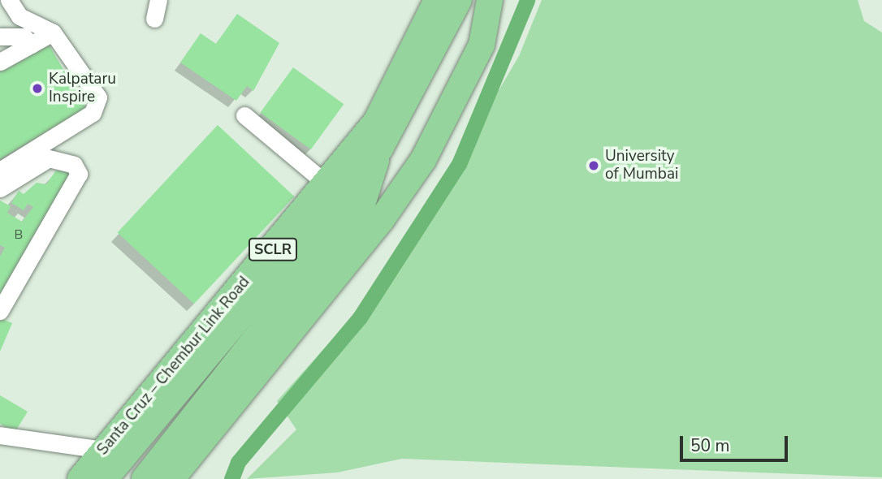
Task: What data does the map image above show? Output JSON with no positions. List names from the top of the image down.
{
  "streets": {
    "highway": ["SCLR", "Santa Cruz – Chembur Link Road"]
  },
  "places": ["Kalpataru Inspire", "University of Mumbai"],
  "house_numbers": ["B"],
  "scale_bar": "50 m"
}
